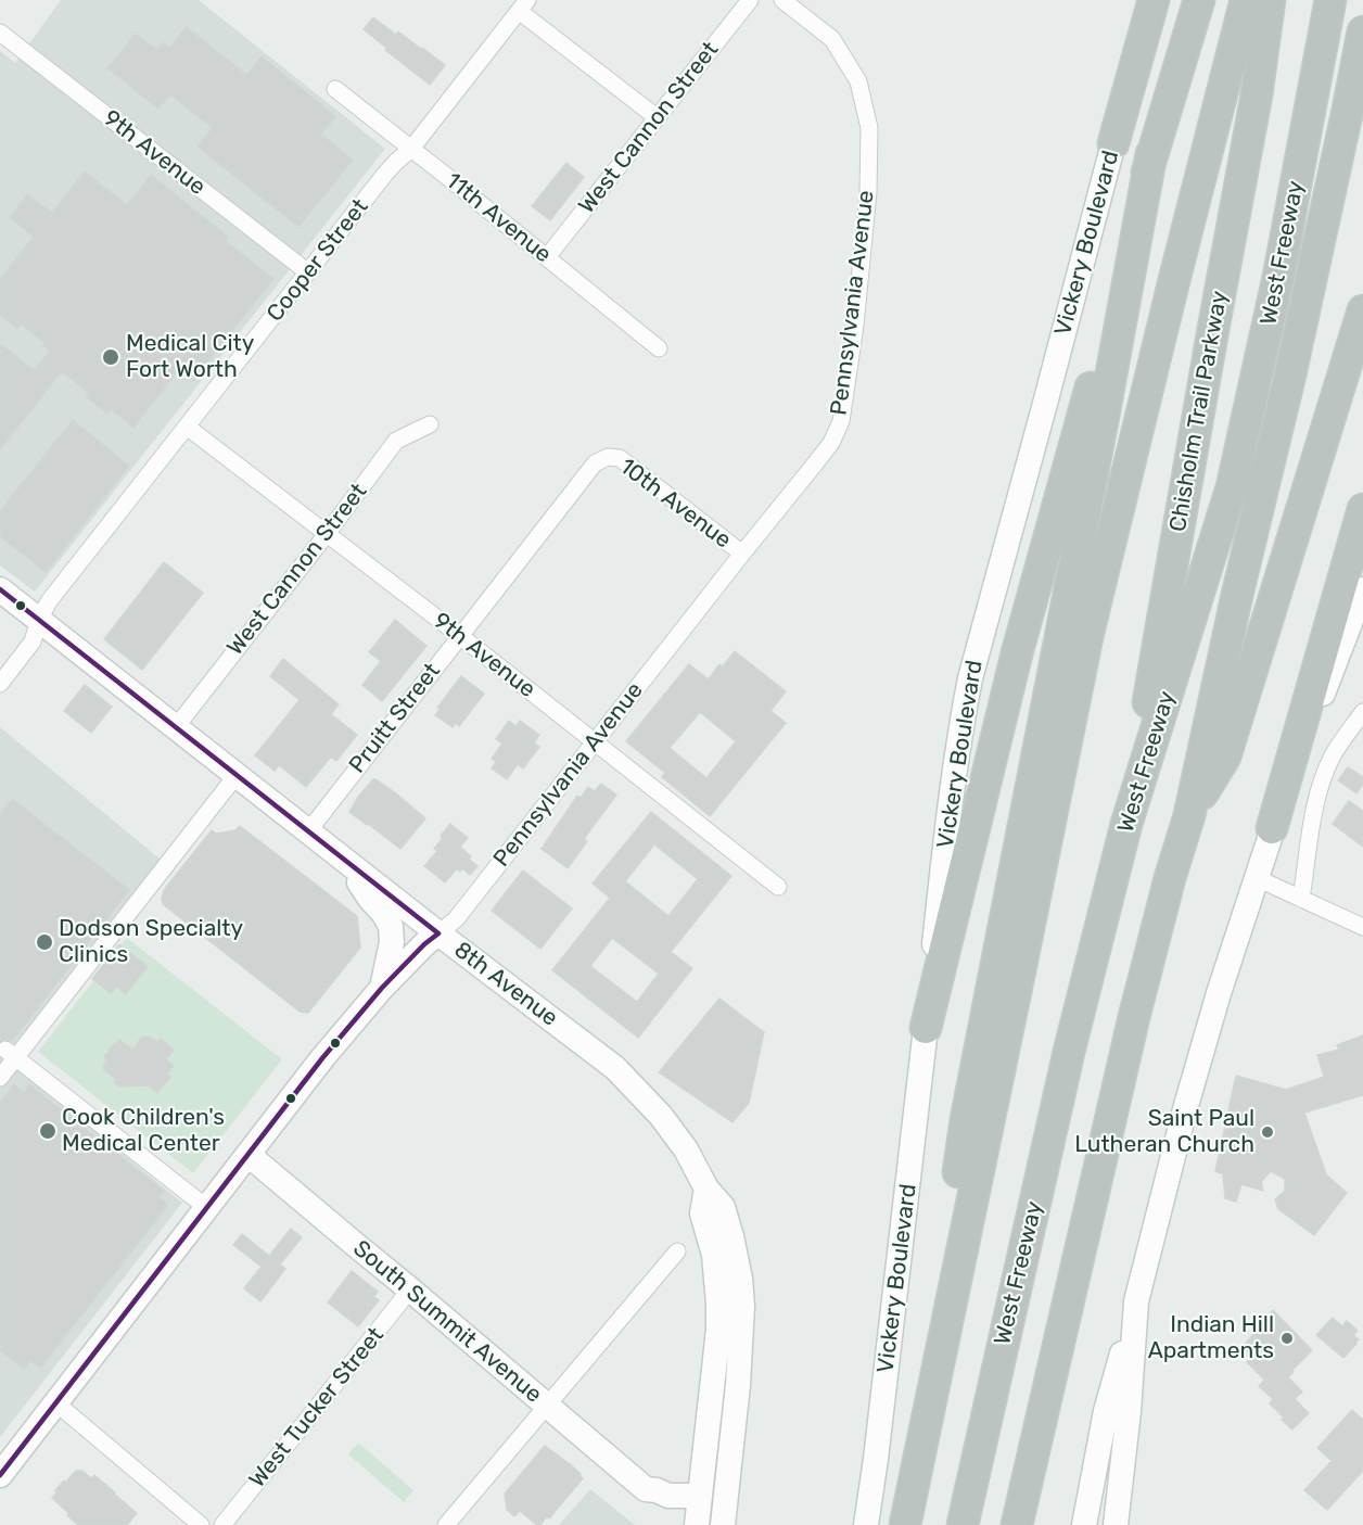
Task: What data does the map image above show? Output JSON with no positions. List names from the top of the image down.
{
  "streets": {
    "highway": ["West Freeway", "Chisholm Trail Parkway"],
    "main road": [
      "Vickery Boulevard",
      "Pennsylvania Avenue",
      "8th Avenue",
      "South Summit Avenue"
    ],
    "street": [
      "West Cannon Street",
      "9th Avenue",
      "11th Avenue",
      "Cooper Street",
      "10th Avenue",
      "Pruitt Street",
      "West Tucker Street"
    ]
  },
  "crossings": [
    ["West Cannon Street", "9th Avenue"],
    ["West Cannon Street", "11th Avenue"],
    ["West Cannon Street", "8th Avenue"],
    ["9th Avenue", "Cooper Street"],
    ["9th Avenue", "Pennsylvania Avenue"],
    ["9th Avenue", "Pruitt Street"],
    ["11th Avenue", "Cooper Street"],
    ["West Freeway", "Chisholm Trail Parkway"],
    ["Cooper Street", "8th Avenue"],
    ["Pennsylvania Avenue", "10th Avenue"],
    ["Pennsylvania Avenue", "8th Avenue"],
    ["Pennsylvania Avenue", "South Summit Avenue"],
    ["10th Avenue", "Pruitt Street"],
    ["Pruitt Street", "8th Avenue"],
    ["South Summit Avenue", "West Tucker Street"]
  ],
  "places": [
    "Medical City Fort Worth",
    "Dodson Specialty Clinics",
    "Cook Children's Medical Center",
    "Saint Paul Lutheran Church",
    "Indian Hill Apartments"
  ]
}
